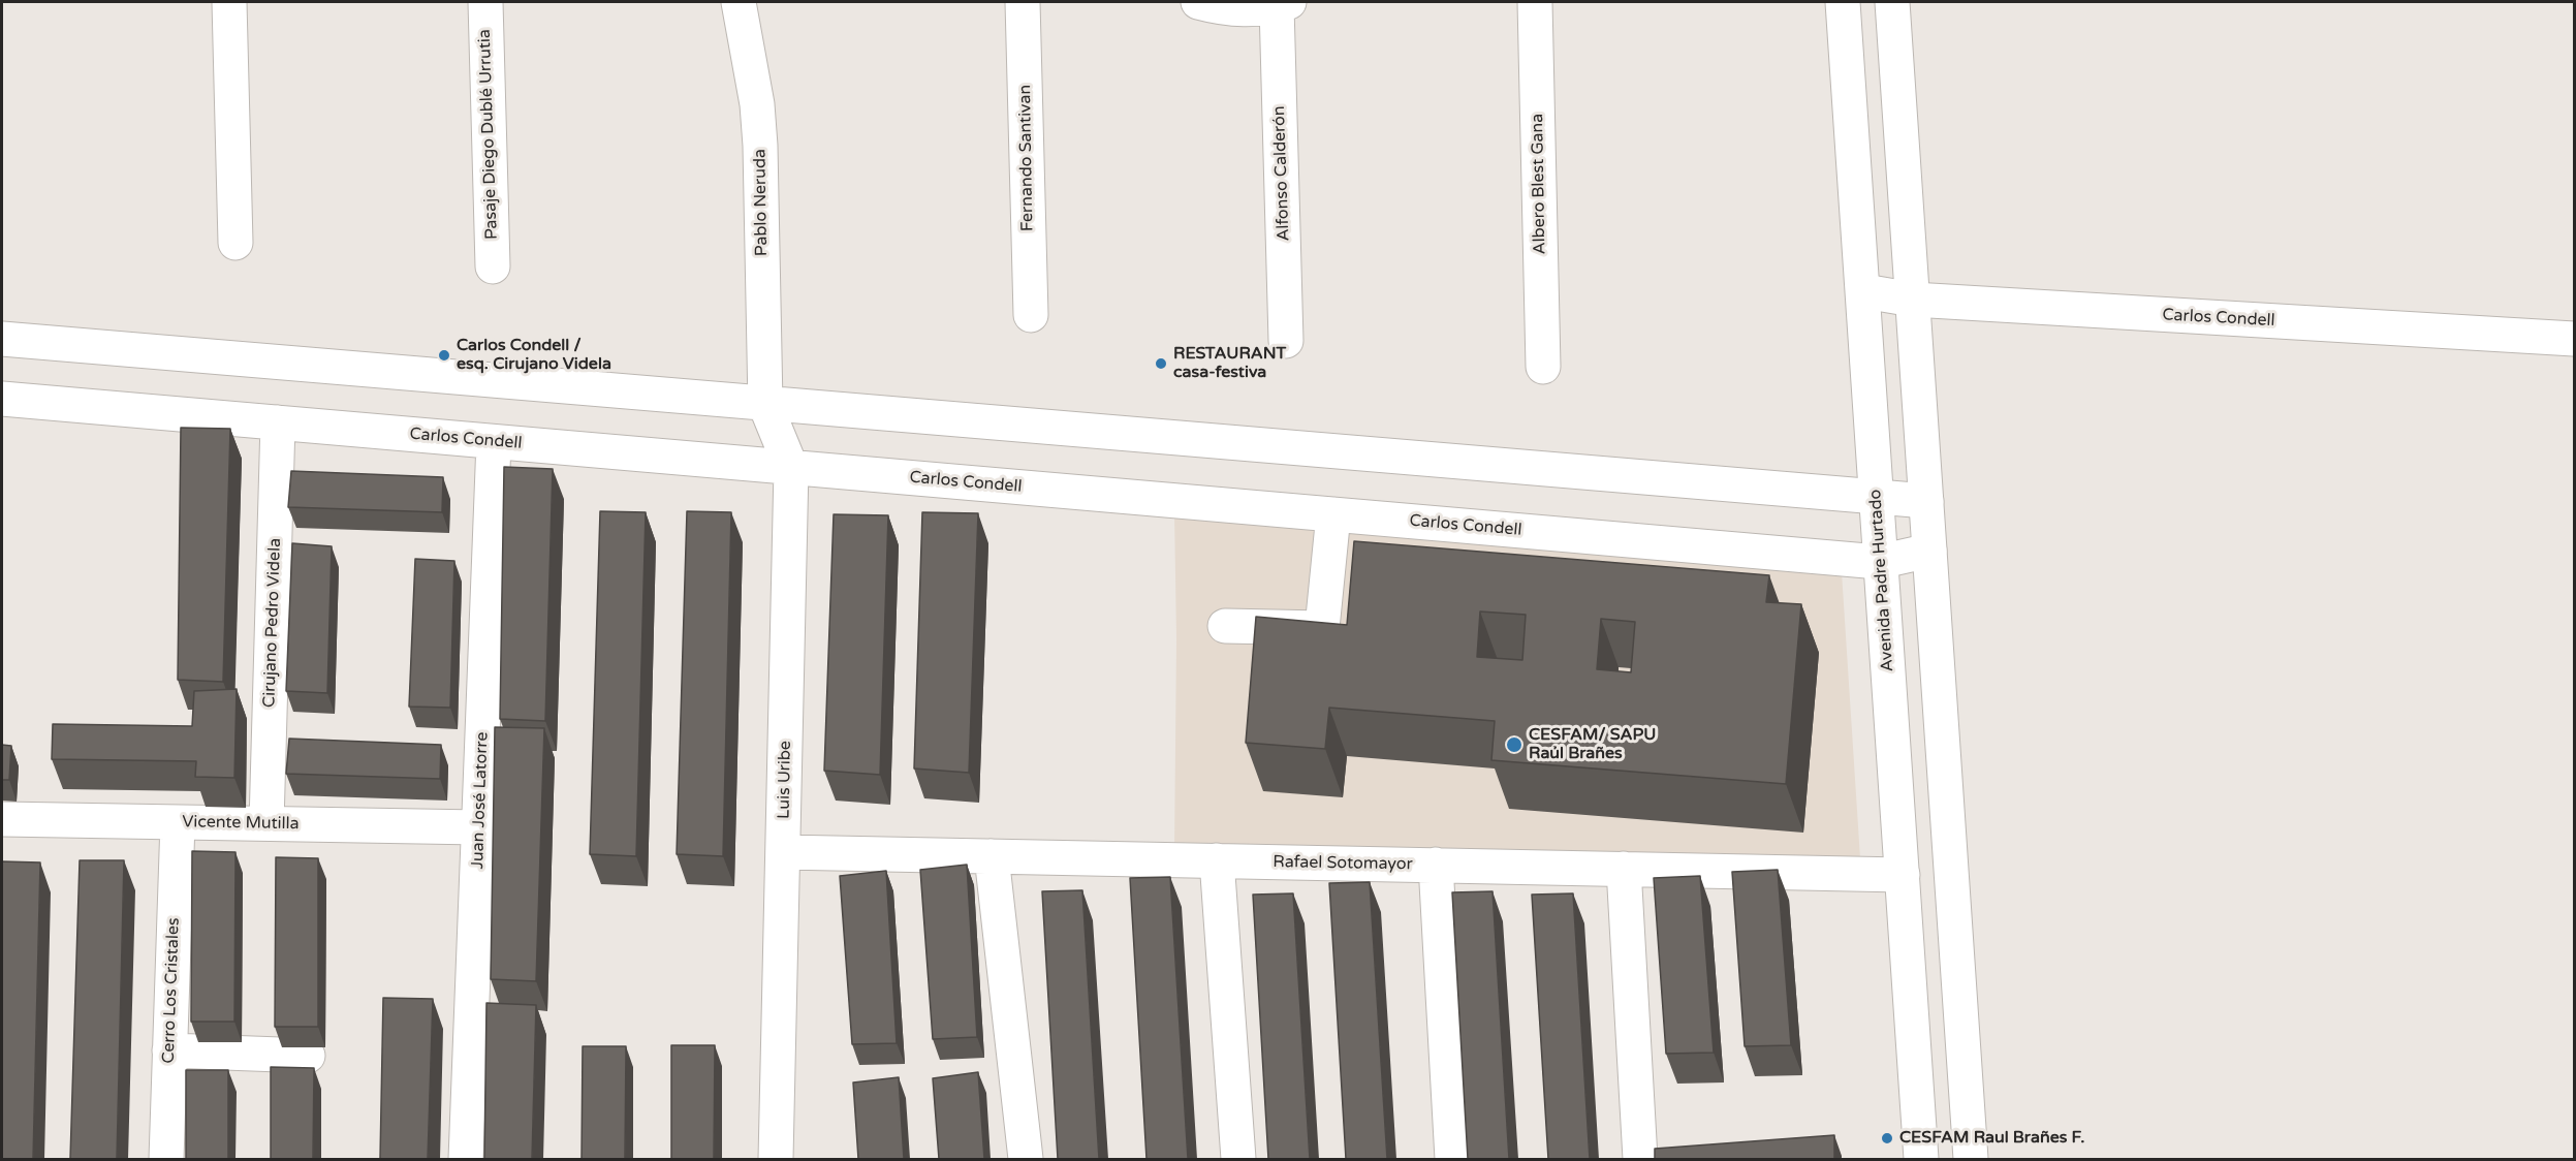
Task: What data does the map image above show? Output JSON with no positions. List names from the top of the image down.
{
  "streets": {
    "street": [
      "Pasaje Diego Dublé Urrutia",
      "Fernando Santivan",
      "Alfonso Calderón",
      "Albero Blest Gana",
      "Pablo Neruda",
      "Carlos Condell",
      "Avenida Padre Hurtado",
      "Cirujano Pedro Videla",
      "Luis Uribe",
      "Juan José Latorre",
      "Vicente Mutilla",
      "Rafael Sotomayor",
      "Cerro Los Cristales"
    ]
  },
  "crossings": [
    ["Pablo Neruda", "Luis Uribe"],
    ["Carlos Condell", "Avenida Padre Hurtado"],
    ["Carlos Condell", "Cirujano Pedro Videla"],
    ["Carlos Condell", "Luis Uribe"],
    ["Carlos Condell", "Juan José Latorre"],
    ["Avenida Padre Hurtado", "Rafael Sotomayor"],
    ["Cirujano Pedro Videla", "Vicente Mutilla"],
    ["Luis Uribe", "Rafael Sotomayor"],
    ["Juan José Latorre", "Vicente Mutilla"],
    ["Vicente Mutilla", "Cerro Los Cristales"]
  ],
  "places": [
    "Carlos Condell / esq. Cirujano Videla",
    "RESTAURANT casa-festiva",
    "CESFAM/ SAPU Raúl Brañes",
    "CESFAM Raul Brañes F."
  ]
}
